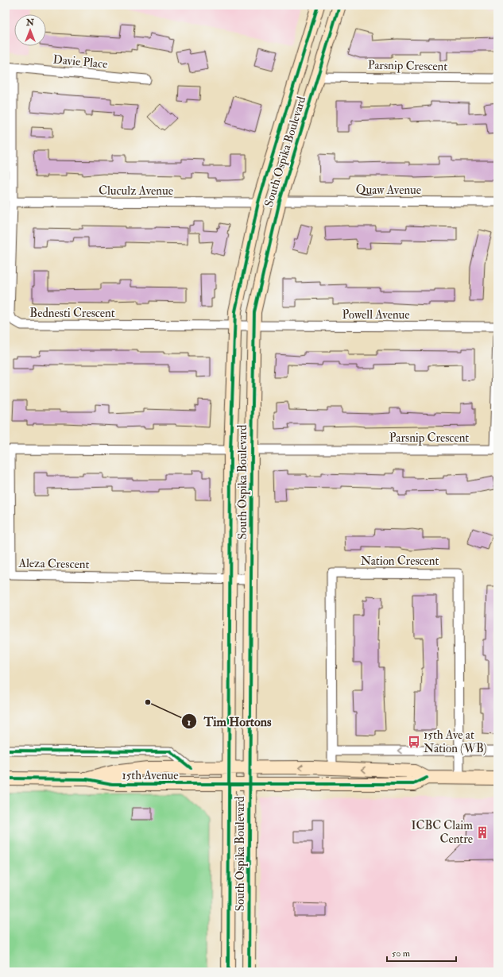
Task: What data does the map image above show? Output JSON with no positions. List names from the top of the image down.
{
  "streets": {
    "main road": ["South Ospika Boulevard", "15th Avenue"],
    "street": [
      "Davie Place",
      "Parsnip Crescent",
      "Quaw Avenue",
      "Cluculz Avenue",
      "Bednesti Crescent",
      "Powell Avenue",
      "Nation Crescent",
      "Aleza Crescent"
    ]
  },
  "crossings": [
    ["Davie Place", "Bednesti Crescent"],
    ["Parsnip Crescent", "South Ospika Boulevard"],
    ["South Ospika Boulevard", "Quaw Avenue"],
    ["South Ospika Boulevard", "Cluculz Avenue"],
    ["South Ospika Boulevard", "Bednesti Crescent"],
    ["South Ospika Boulevard", "Powell Avenue"],
    ["South Ospika Boulevard", "Aleza Crescent"],
    ["South Ospika Boulevard", "15th Avenue"],
    ["Cluculz Avenue", "Bednesti Crescent"],
    ["Bednesti Crescent", "Powell Avenue"],
    ["Nation Crescent", "15th Avenue"]
  ],
  "places": {
    "other": ["Tim Hortons"],
    "bus stop": ["15th Ave at Nation (WB)"],
    "building": ["ICBC Claim Centre"]
  },
  "scale_bar": "50 m",
  "north": "top"
}
